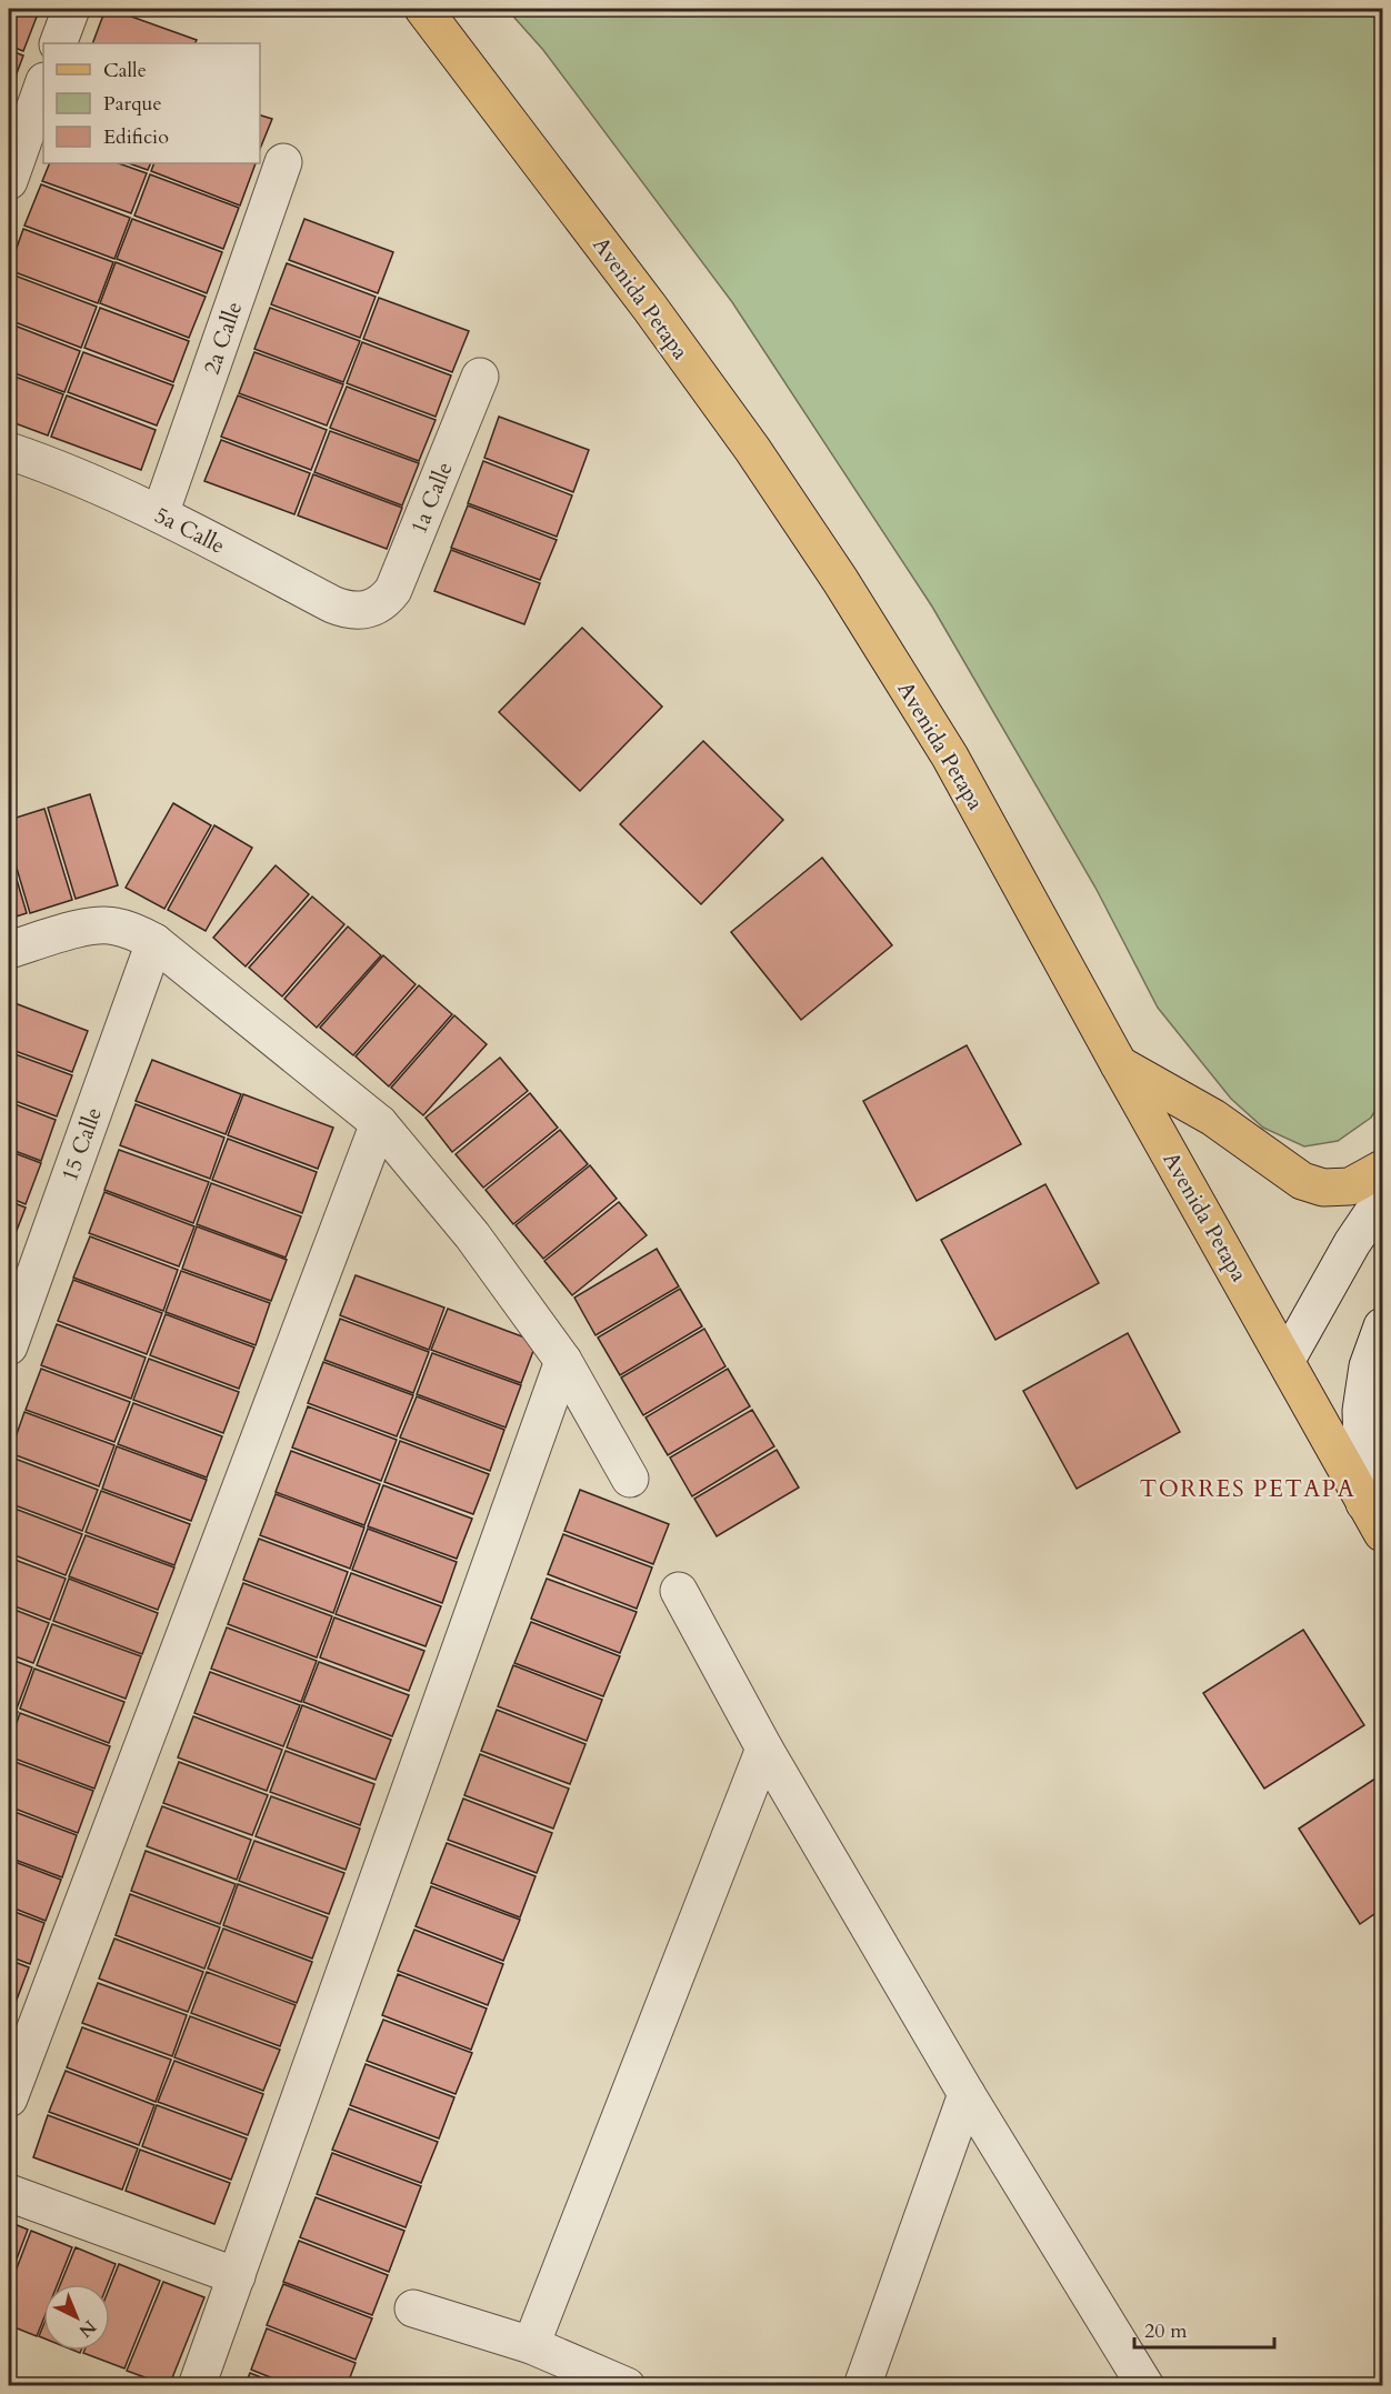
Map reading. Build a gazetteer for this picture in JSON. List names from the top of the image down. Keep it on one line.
{"streets":{"main road":["Avenida Petapa"],"street":["2a Calle","1a Calle","5a Calle","15 Calle"]},"crossings":[["2a Calle","5a Calle"],["1a Calle","5a Calle"]],"districts":["TORRES PETAPA"],"legend":["Calle","Parque","Edificio"],"scale_bar":"20 m","north":"bottom right"}
